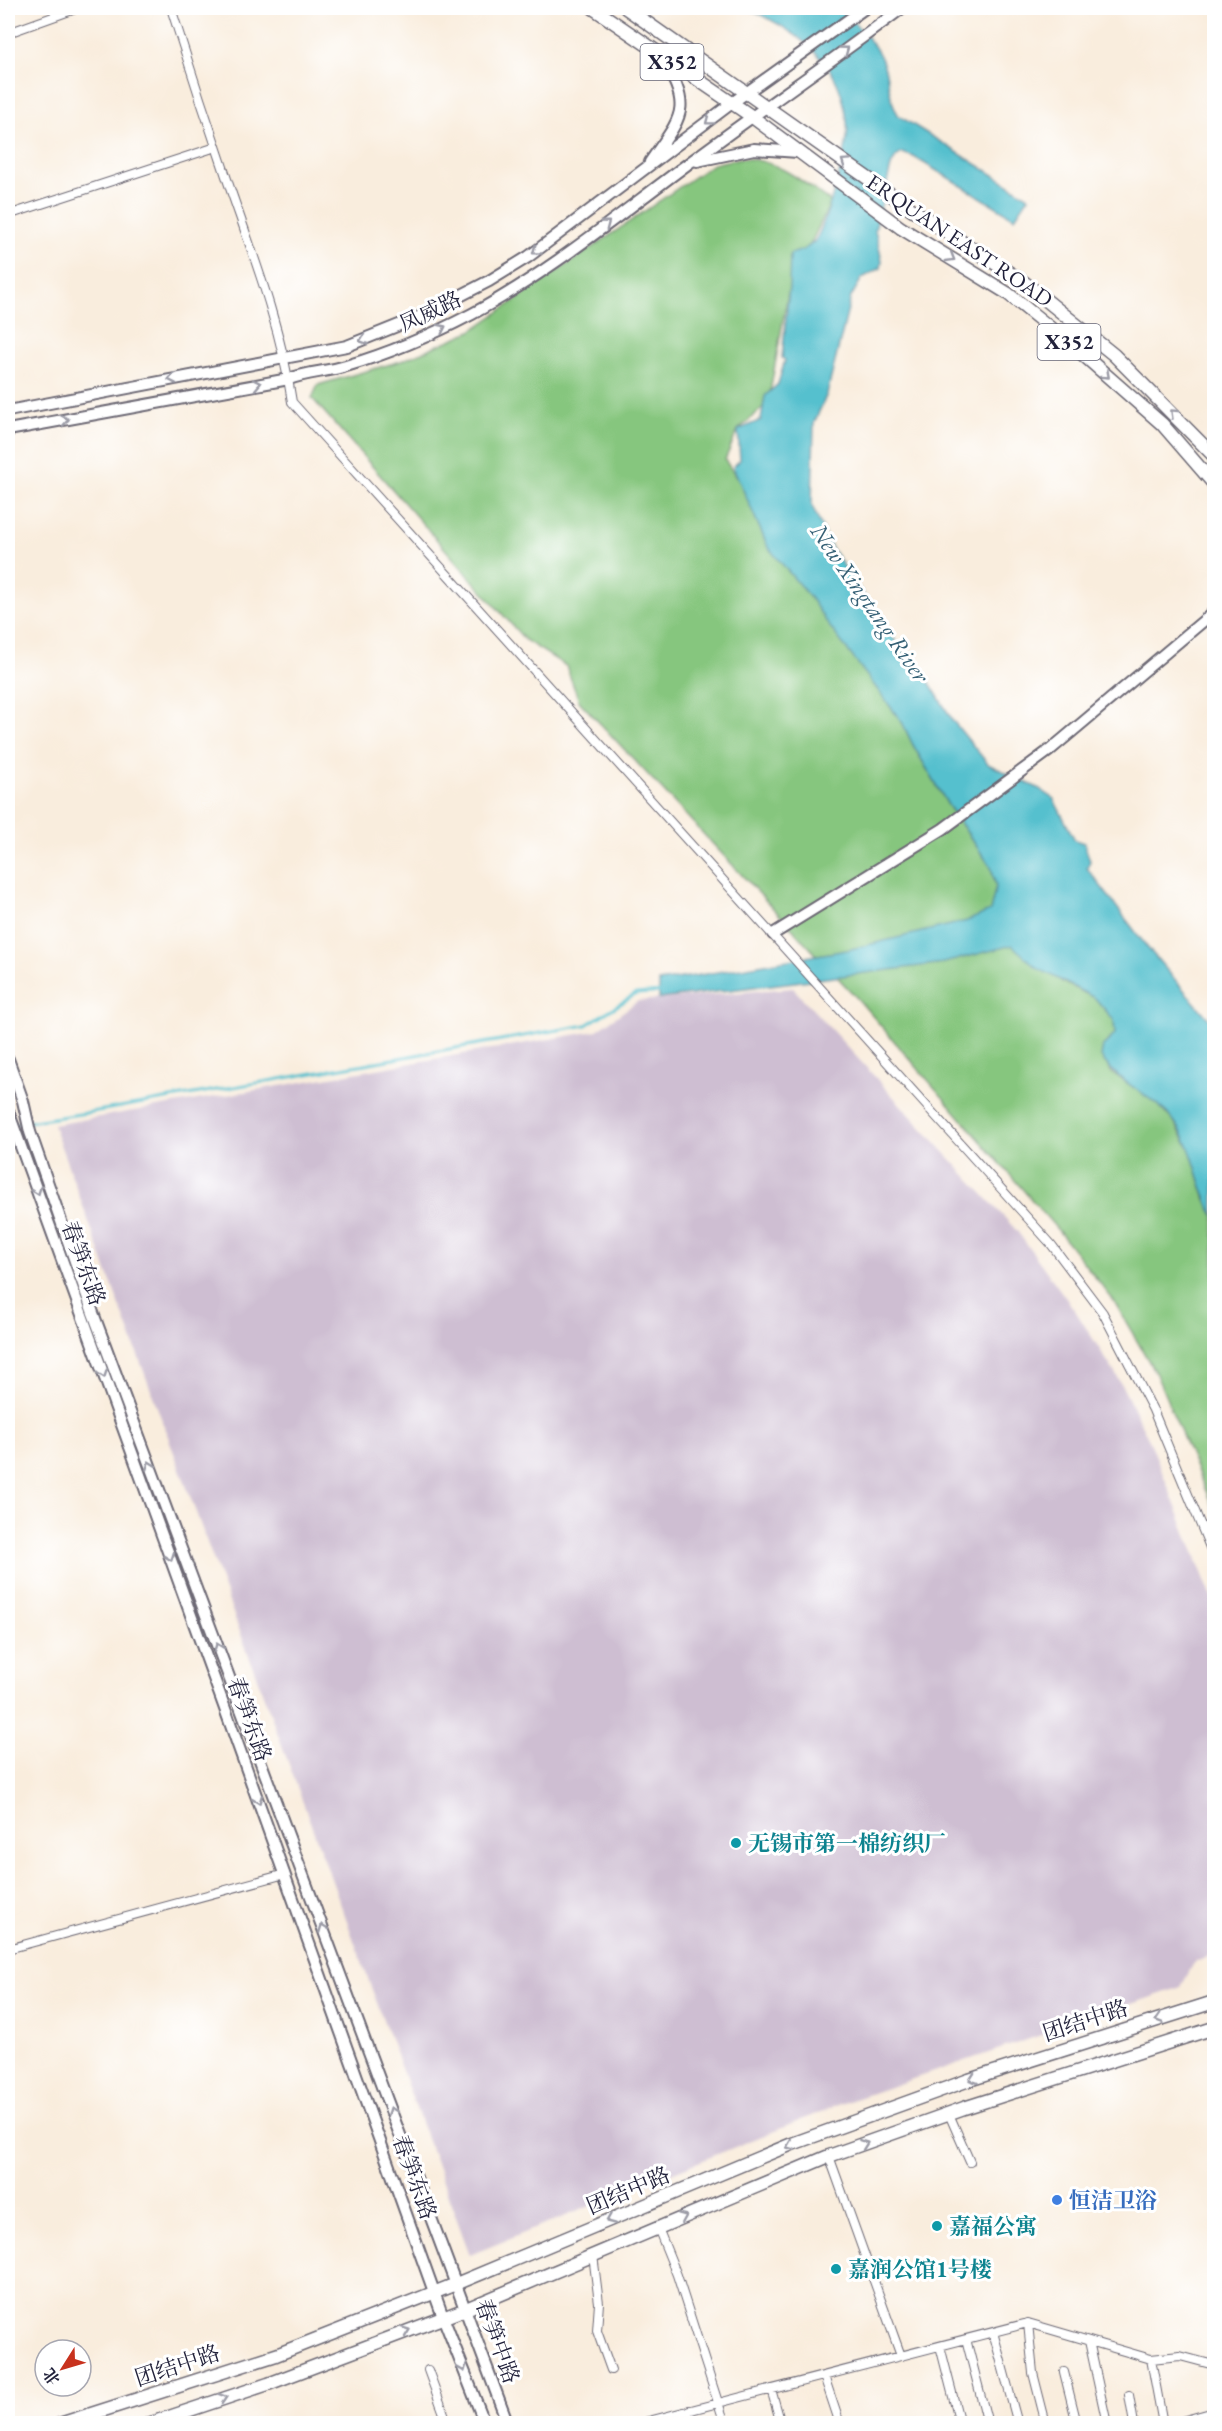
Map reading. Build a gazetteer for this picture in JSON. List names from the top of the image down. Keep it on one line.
{"streets":{"main road":["X352","ERQUAN EAST ROAD","凤威路","春笋东路","团结中路","春笋中路"]},"crossings":[["X352","ERQUAN EAST ROAD"],["X352","凤威路"],["ERQUAN EAST ROAD","凤威路"],["春笋东路","团结中路"],["春笋东路","春笋中路"],["团结中路","春笋中路"]],"water":["New Xingtang River"],"places":["无锡市第一棉纺织厂","恒洁卫浴","嘉福公寓","嘉润公馆1号楼"],"north":"bottom left"}
